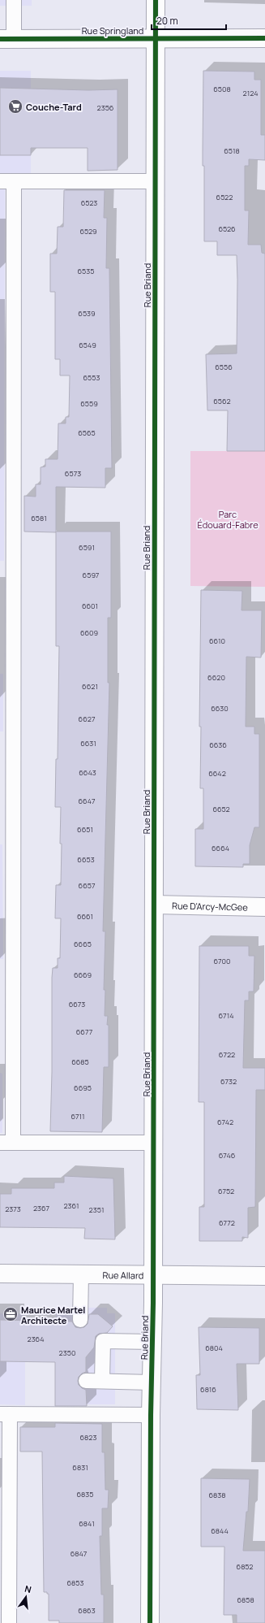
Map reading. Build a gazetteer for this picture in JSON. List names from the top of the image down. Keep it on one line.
{"streets":{"street":["Rue Springland","Rue Briand","Rue D'Arcy-McGee","Rue Allard"]},"crossings":[["Rue Springland","Rue Briand"],["Rue Briand","Rue D'Arcy-McGee"],["Rue Briand","Rue Allard"]],"parks":["Parc Édouard-Fabre"],"places":{"supermarket":["Couche-Tard"],"office":["Maurice Martel Architecte"]},"house_numbers":["6508","2124","2356","6518","6522","6523","6526","6529","6535","6539","6549","6556","6553","6562","6559","6565","6573","6581","6591","6597","6601","6609","6610","6620","6621","6630","6627","6631","6636","6643","6642","6647","6652","6651","6664","6653","6657","6661","6665","6700","6669","6673","6714","6677","6722","6685","6732","6695","6711","6742","6746","6752","2361","2367","2373","2351","6772","2364","6804","2350","6816","6823","6831","6835","6838","6841","6844","6847","6852","6853","6858","6863"],"scale_bar":"20 m","north":"top"}
